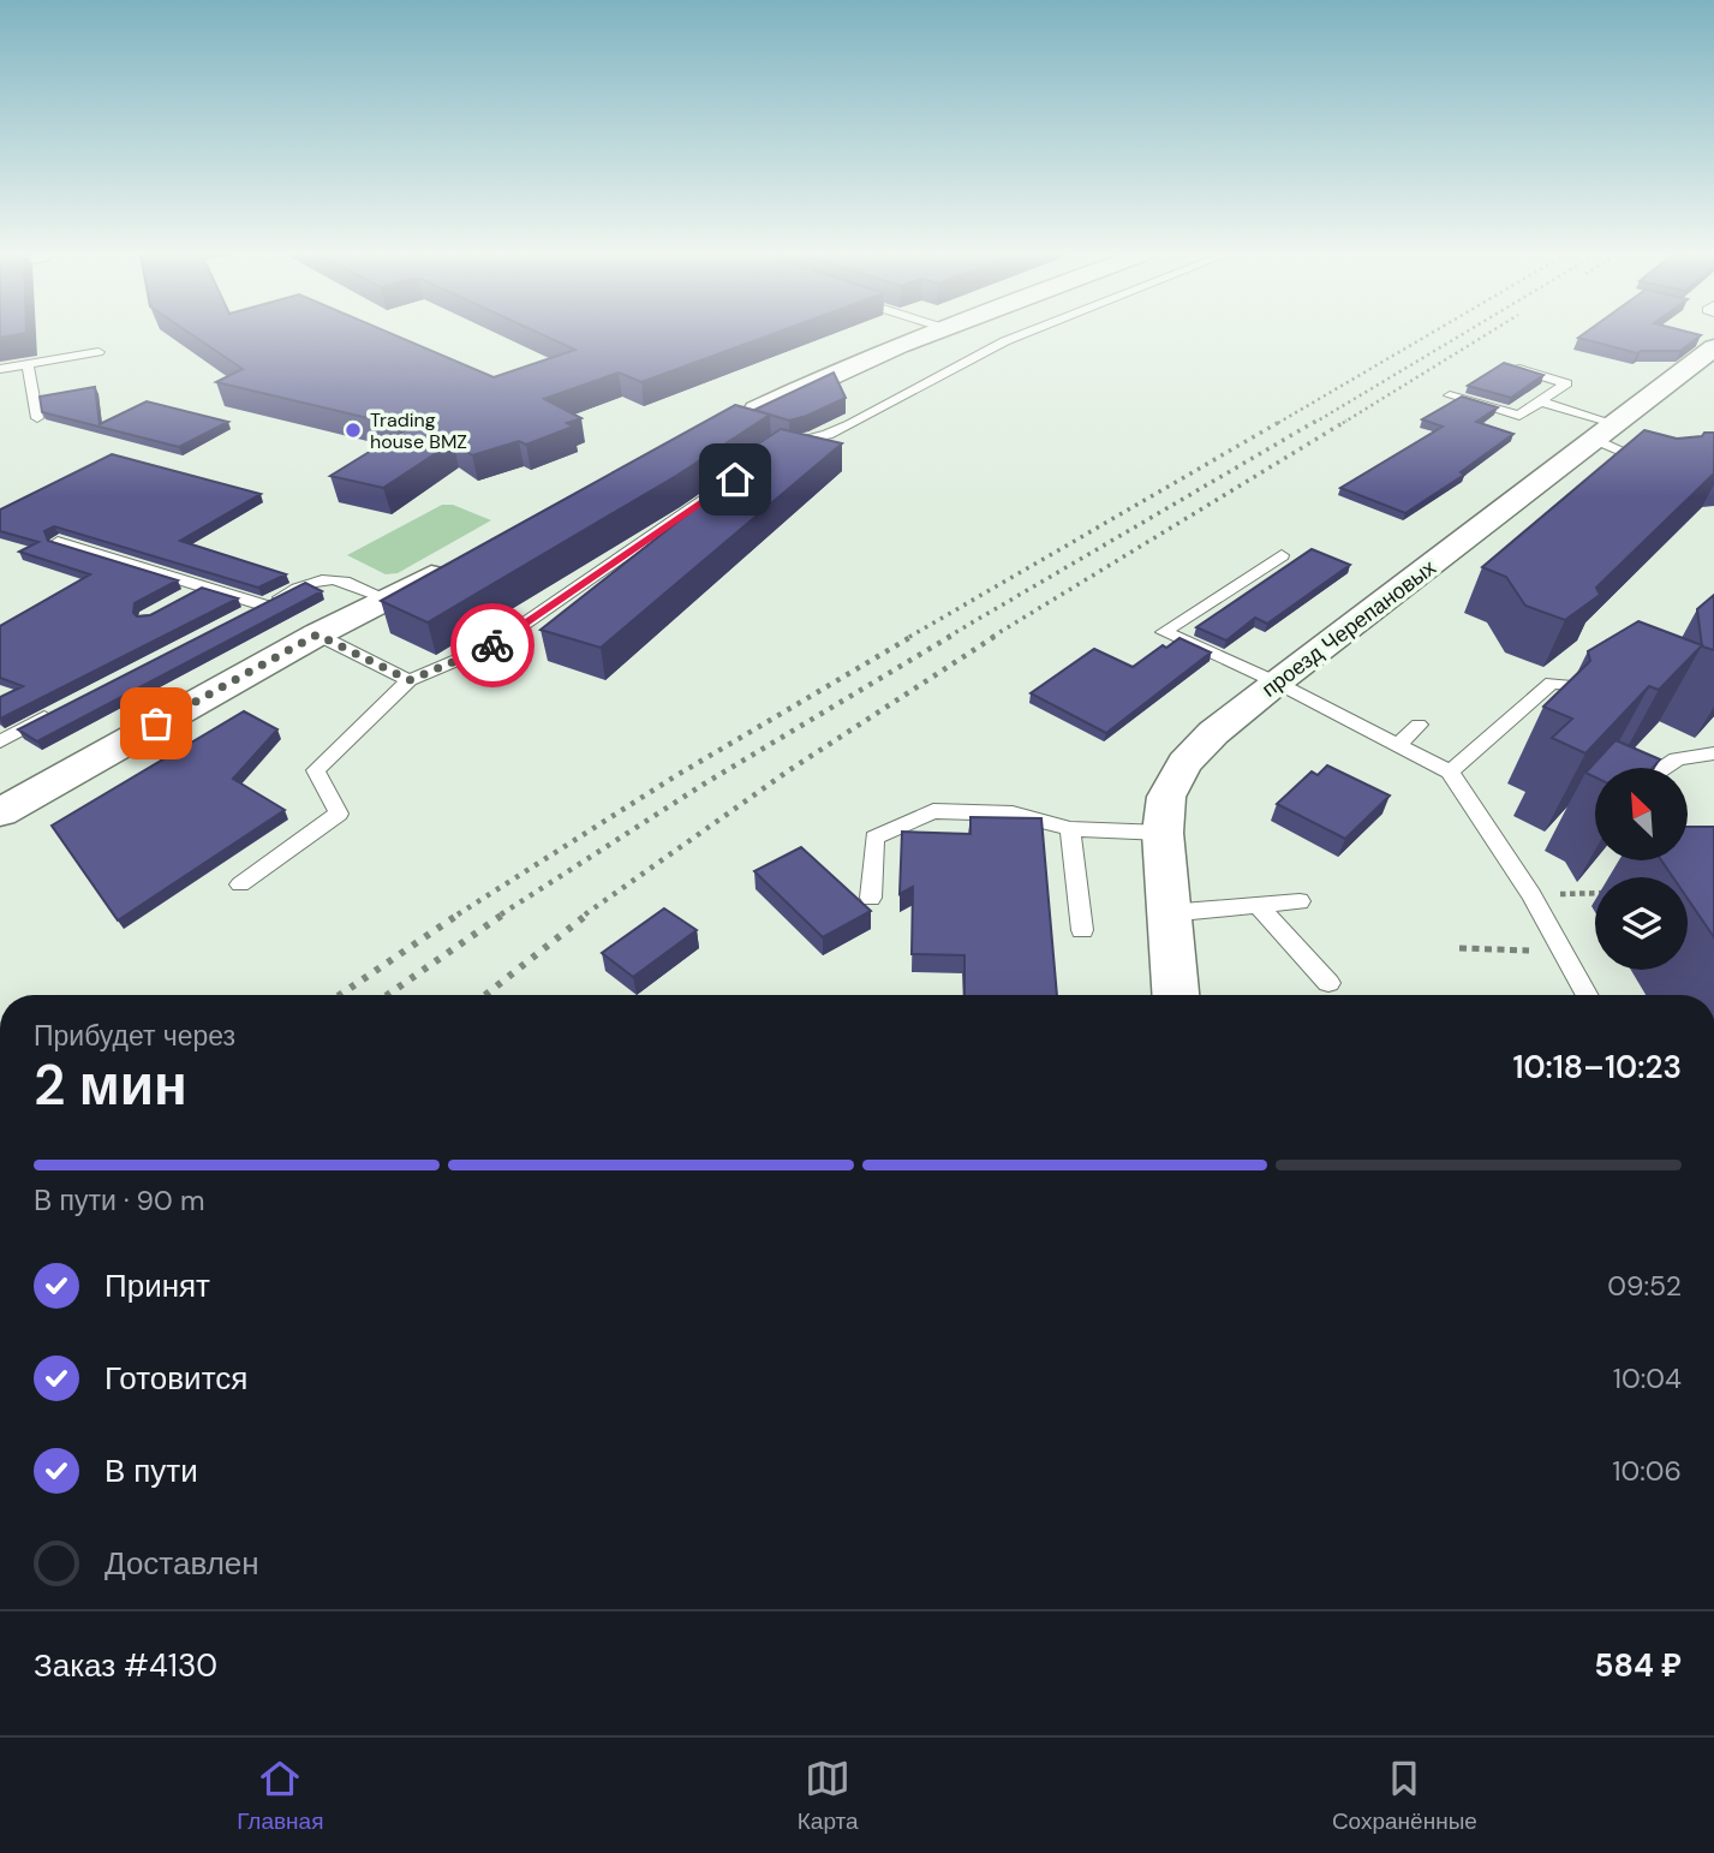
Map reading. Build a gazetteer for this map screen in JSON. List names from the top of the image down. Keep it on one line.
{"streets":{"street":["проезд Черепановых"]},"places":["Trading house BMZ"],"north":"top left","page":{"heading":["2 мин","Прибудет через","10:18–10:23"],"panel":["Заказ #4130","584 ₽"],"bar":"В пути · 90 m","list":[["Принят","09:52"],["Готовится","10:04"],["В пути","10:06"],"Доставлен"],"tabs":["Главная","Карта","Сохранённые"]}}
